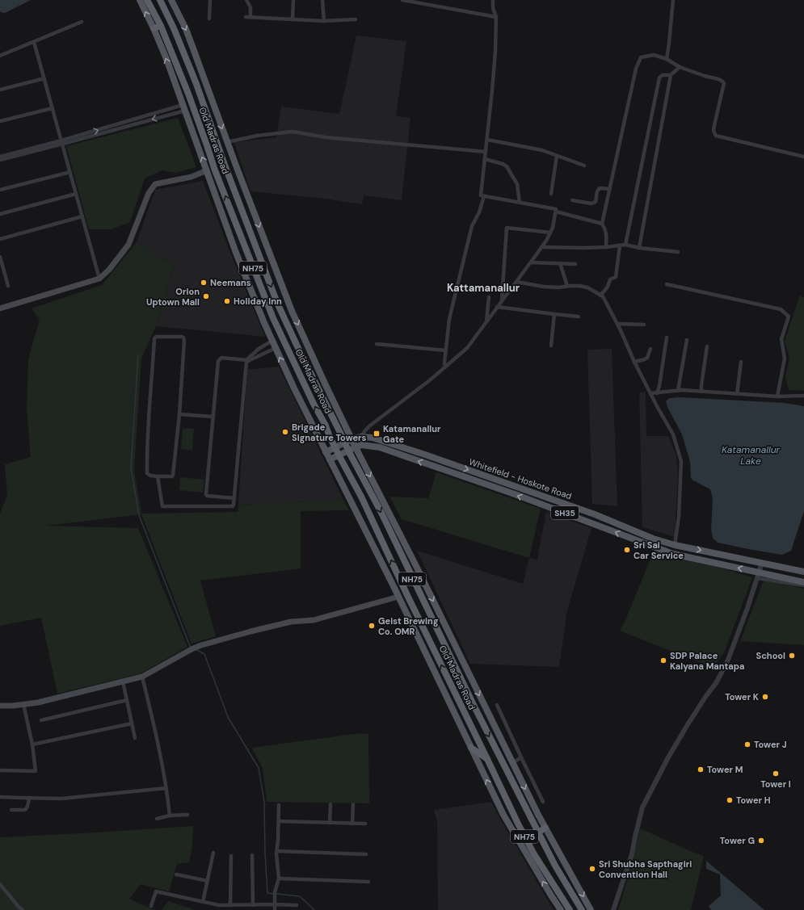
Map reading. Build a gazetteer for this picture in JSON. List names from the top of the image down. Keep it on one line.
{"streets":{"highway":["Old Madras Road","NH75"],"main road":["Whitefield - Hoskote Road","SH35"]},"crossings":[["Old Madras Road","NH75"],["Old Madras Road","Whitefield - Hoskote Road"]],"districts":["Kattamanallur"],"water":["Katamanallur Lake"],"places":{"other":["Neemans","Orion Uptown Mall","Holiday Inn","Brigade Signature Towers","Sri Sai Car Service","Geist Brewing Co. OMR","School","SDP Palace Kalyana Mantapa","Tower K","Tower J","Tower M","Tower I","Tower H","Tower G","Sri Shubha Sapthagiri Convention Hall"],"transit":["Katamanallur Gate"]}}
